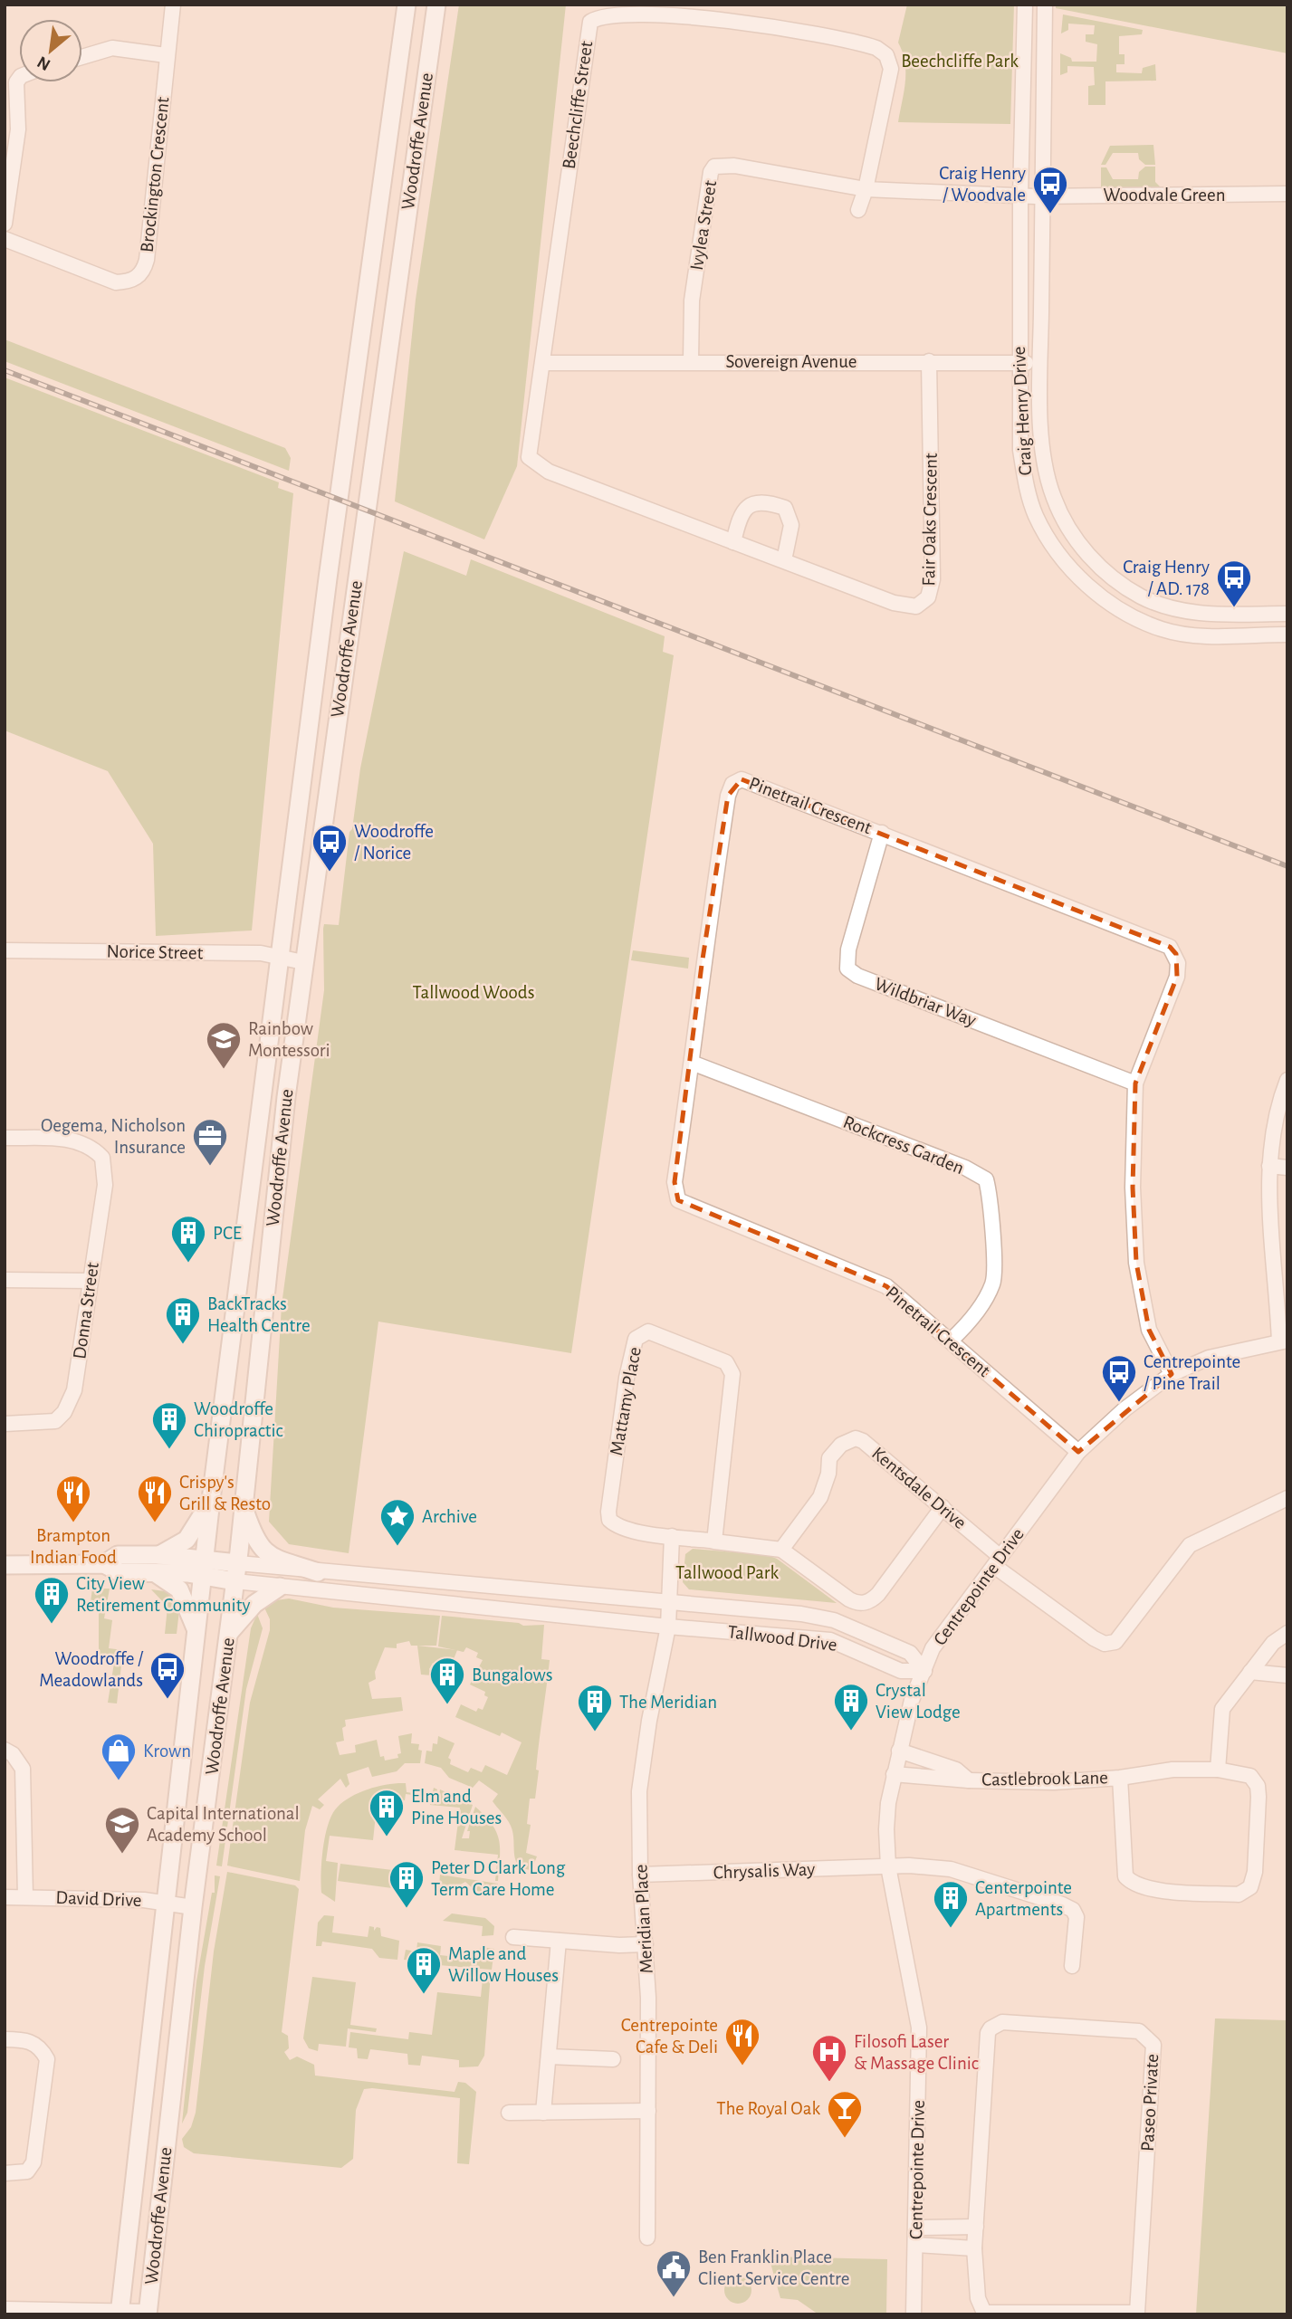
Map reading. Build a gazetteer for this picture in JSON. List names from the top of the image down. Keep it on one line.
{"streets":{"main road":["Woodroffe Avenue","Tallwood Drive"],"street":["Beechcliffe Street","Brockington Crescent","Woodvale Green","Ivylea Street","Sovereign Avenue","Craig Henry Drive","Fair Oaks Crescent","Pinetrail Crescent","Norice Street","Wildbriar Way","Rockcress Garden","Donna Street","Mattamy Place","Kentsdale Drive","Centrepointe Drive","Castlebrook Lane","Chrysalis Way","David Drive","Meridian Place","Paseo Private"]},"crossings":[["Beechcliffe Street","Ivylea Street"],["Beechcliffe Street","Sovereign Avenue"],["Beechcliffe Street","Fair Oaks Crescent"],["Woodroffe Avenue","Norice Street"],["Woodroffe Avenue","Tallwood Drive"],["Woodroffe Avenue","David Drive"],["Woodvale Green","Ivylea Street"],["Woodvale Green","Craig Henry Drive"],["Ivylea Street","Sovereign Avenue"],["Ivylea Street","Craig Henry Drive"],["Sovereign Avenue","Craig Henry Drive"],["Sovereign Avenue","Fair Oaks Crescent"],["Pinetrail Crescent","Wildbriar Way"],["Pinetrail Crescent","Rockcress Garden"],["Pinetrail Crescent","Centrepointe Drive"],["Mattamy Place","Kentsdale Drive"],["Mattamy Place","Meridian Place"],["Kentsdale Drive","Centrepointe Drive"],["Centrepointe Drive","Tallwood Drive"],["Centrepointe Drive","Castlebrook Lane"],["Centrepointe Drive","Chrysalis Way"],["Tallwood Drive","Meridian Place"],["Chrysalis Way","Meridian Place"]],"parks":["Beechcliffe Park","Tallwood Woods","Tallwood Park"],"places":{"bus stop":["Craig Henry / Woodvale","Craig Henry / AD. 178","Woodroffe / Norice","Centrepointe / Pine Trail","Woodroffe / Meadowlands"],"school or university":["Rainbow Montessori","Capital International Academy School"],"office":["Oegema, Nicholson Insurance"],"building":["PCE","BackTracks Health Centre","Woodroffe Chiropractic","City View Retirement Community","Bungalows","Crystal View Lodge","The Meridian","Elm and Pine Houses","Peter D Clark Long Term Care Home","Centerpointe Apartments","Maple and Willow Houses"],"restaurant":["Brampton Indian Food","Crispy's Grill & Resto","Centrepointe Cafe & Deli"],"place":["Archive"],"shop":["Krown"],"hospital":["Filosofi Laser & Massage Clinic"],"bar":["The Royal Oak"],"public building":["Ben Franklin Place Client Service Centre"]},"north":"bottom left"}
